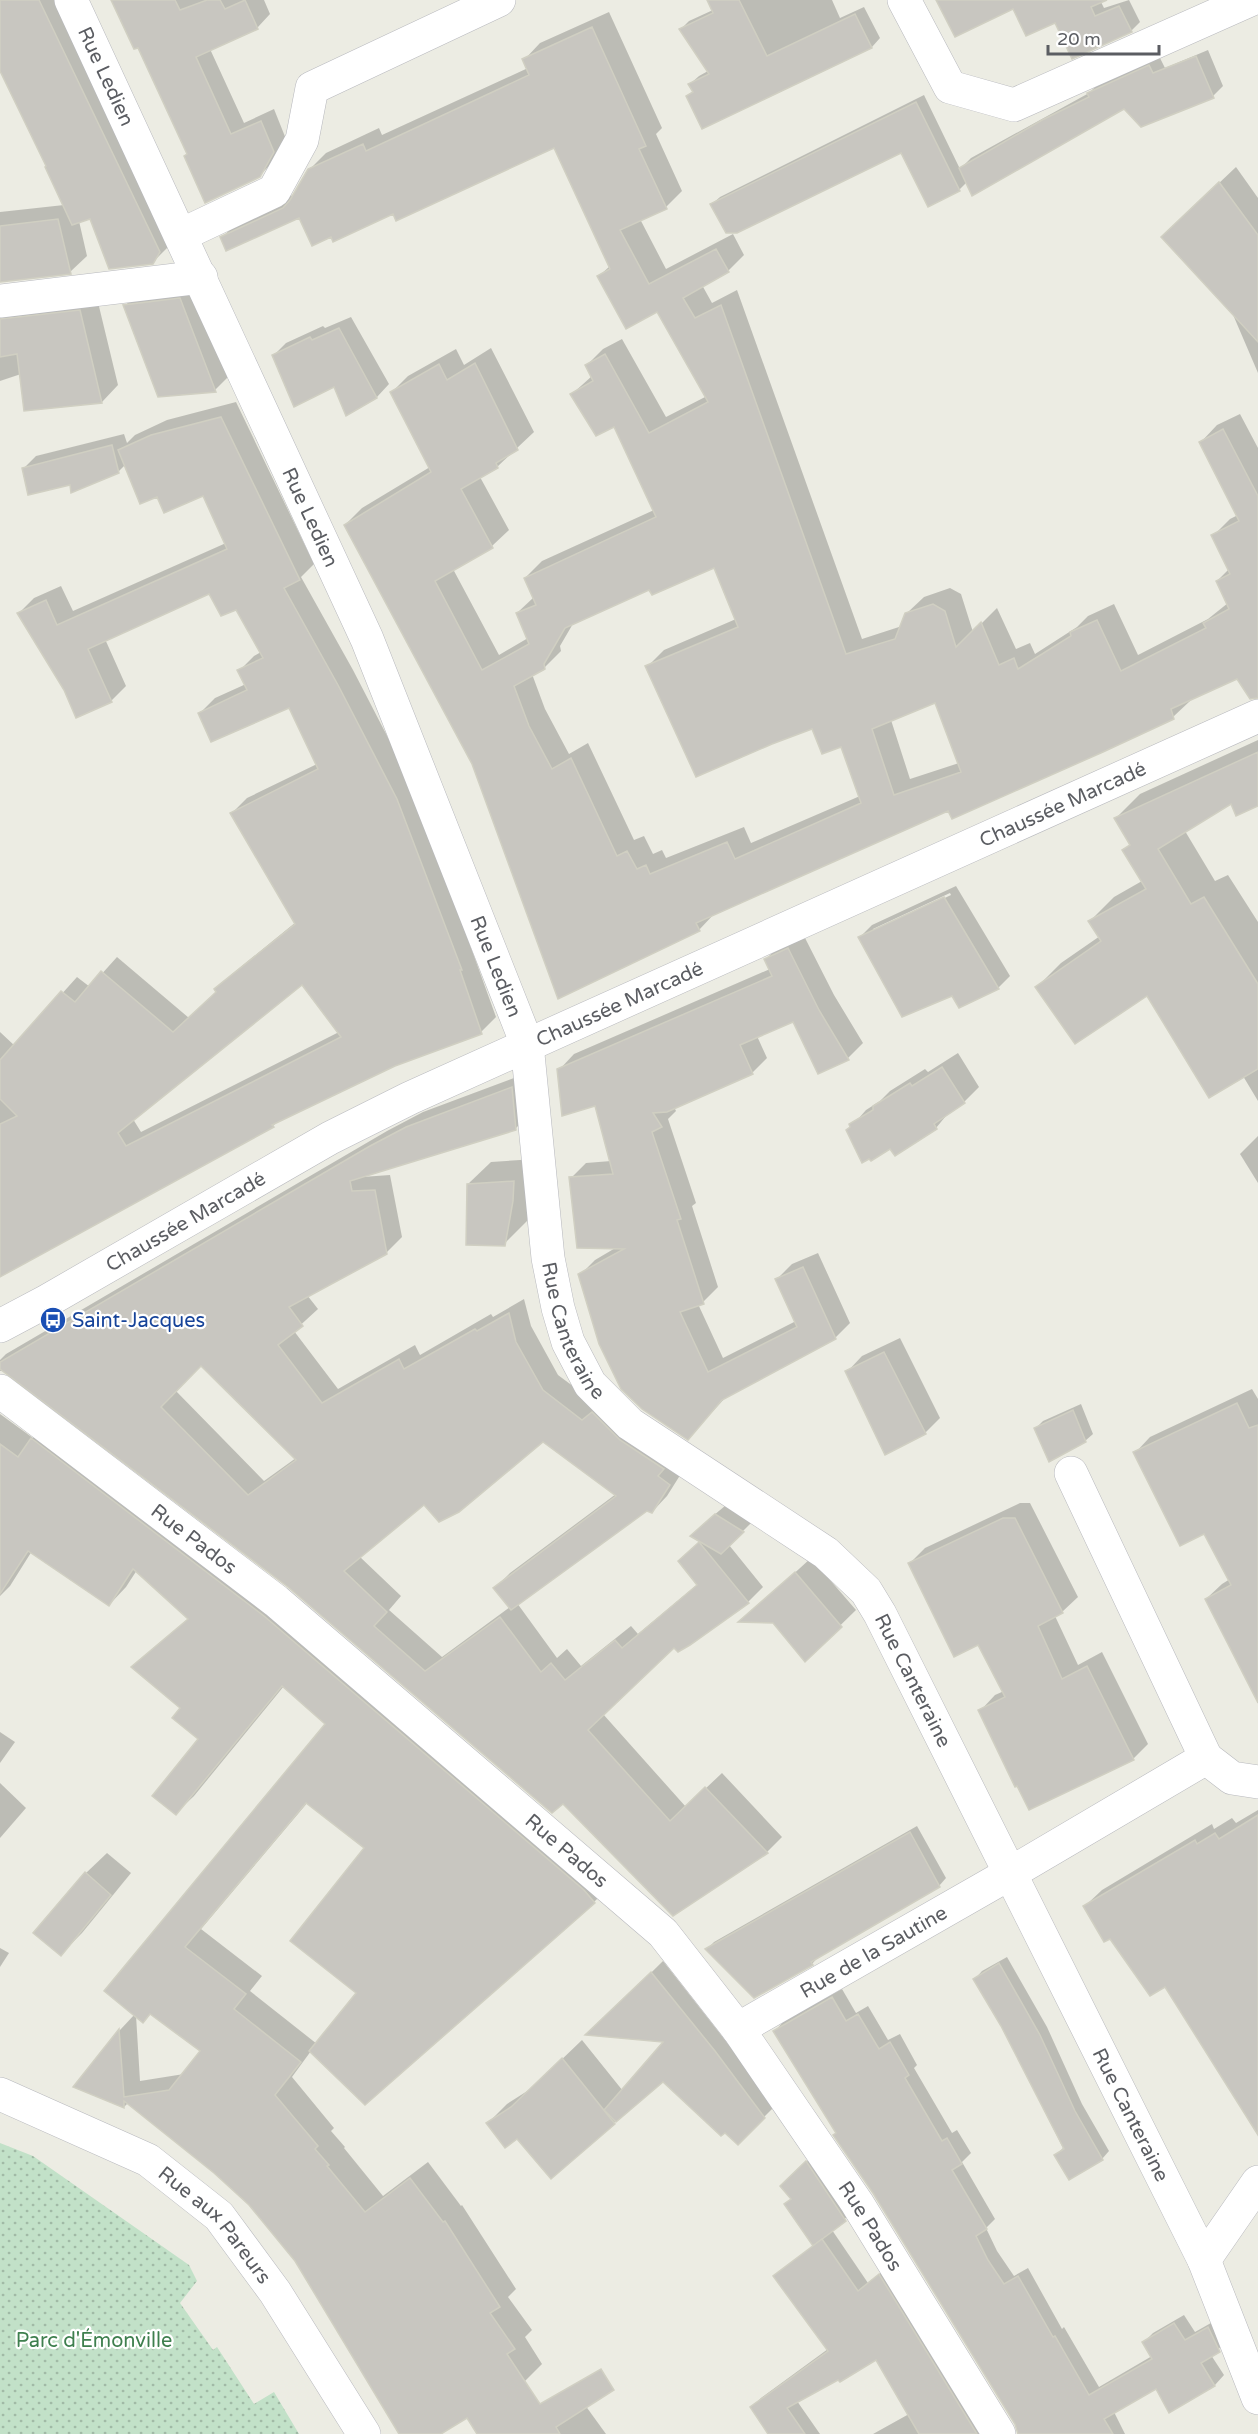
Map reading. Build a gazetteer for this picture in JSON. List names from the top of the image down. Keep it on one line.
{"streets":{"street":["Rue Ledien","Chaussée Marcadé","Rue Canteraine","Rue Pados","Rue de la Sautine","Rue aux Pareurs"]},"crossings":[["Rue Ledien","Chaussée Marcadé"],["Rue Ledien","Rue Canteraine"],["Chaussée Marcadé","Rue Canteraine"],["Rue Canteraine","Rue de la Sautine"],["Rue Pados","Rue de la Sautine"]],"parks":["Parc d'Émonville"],"places":{"bus stop":["Saint-Jacques"]},"scale_bar":"20 m"}
